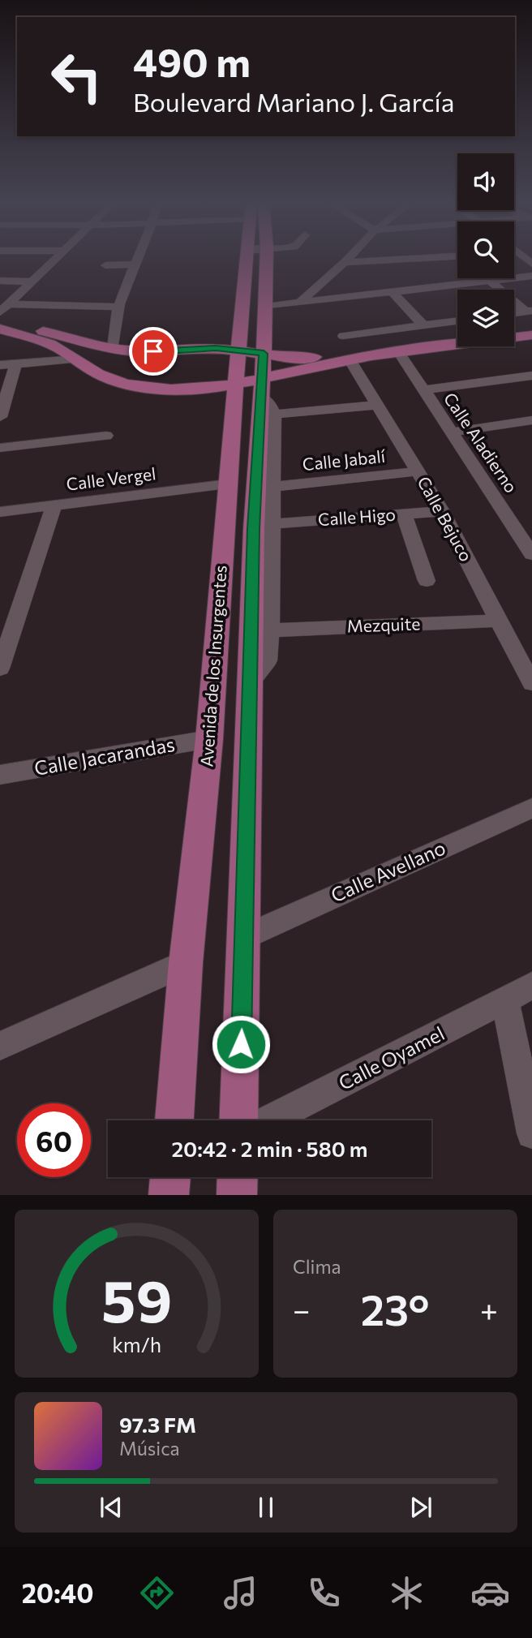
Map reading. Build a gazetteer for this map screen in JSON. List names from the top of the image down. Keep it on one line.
{"streets":{"main road":["Avenida de los Insurgentes"],"street":["Calle Aladierno","Calle Jabalí","Calle Vergel","Calle Higo","Calle Bejuco","Mezquite","Calle Jacarandas","Calle Avellano","Calle Oyamel"]},"crossings":[["Calle Jabalí","Calle Bejuco"],["Calle Vergel","Avenida de los Insurgentes"],["Calle Higo","Calle Bejuco"],["Calle Bejuco","Mezquite"],["Avenida de los Insurgentes","Calle Jacarandas"],["Avenida de los Insurgentes","Calle Avellano"]],"page":{"turn":["490 m","Boulevard Mariano J. García"],"limit":"60","trip":"20:42 · 2 min · 580 m","tile":"Clima","heat":["−","23°","+"],"song":["97.3 FM","Música"],"tabs":"20:40","gauge":["59","km/h"]}}
